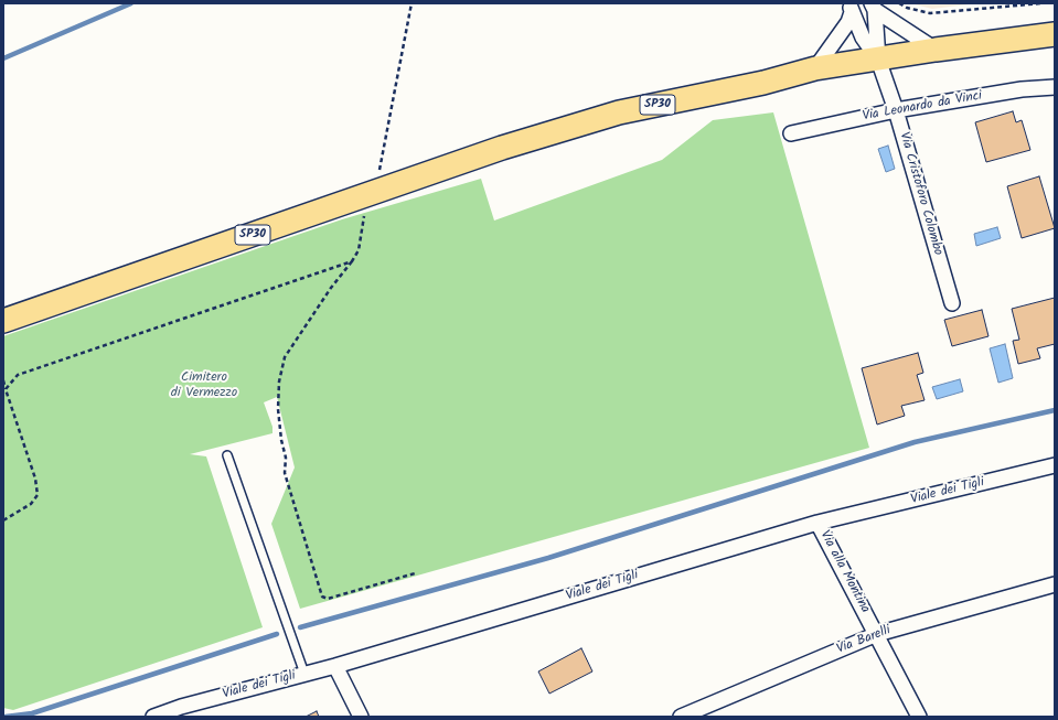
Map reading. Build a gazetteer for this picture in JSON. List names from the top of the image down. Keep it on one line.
{"streets":{"main road":["SP30"],"street":["Via Leonardo da Vinci","Via Cristoforo Colombo","Viale dei Tigli","Via alla Montina","Via Barelli"]},"crossings":[["SP30","Via Cristoforo Colombo"],["Via Leonardo da Vinci","Via Cristoforo Colombo"],["Viale dei Tigli","Via alla Montina"],["Via alla Montina","Via Barelli"]],"parks":["Cimitero di Vermezzo"]}
